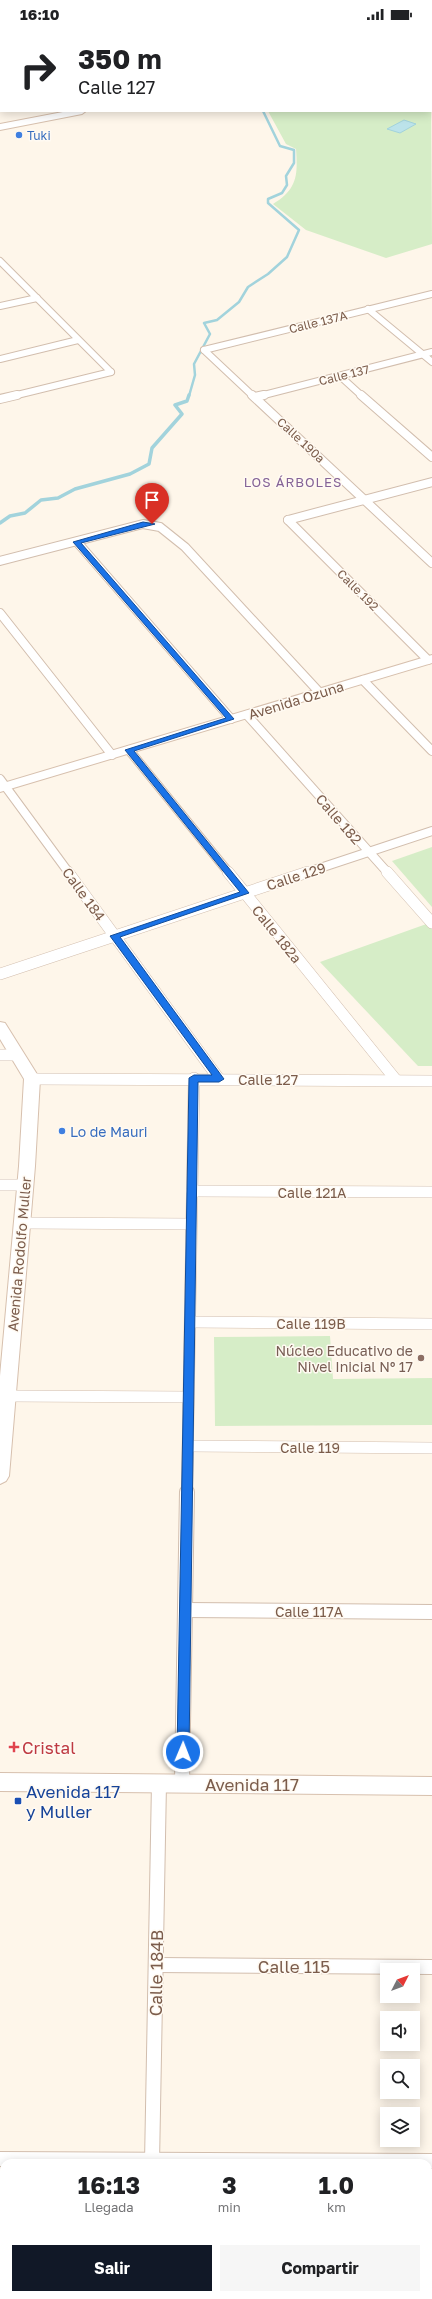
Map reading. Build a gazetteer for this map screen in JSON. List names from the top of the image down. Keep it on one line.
{"streets":{"main road":["Avenida Ozuna","Avenida Rodolfo Muller","Avenida 117"],"street":["Calle 137A","Calle 137","Calle 190a","Calle 192","Calle 182","Calle 129","Calle 184","Calle 182a","Calle 127","Calle 121A","Calle 119B","Calle 119","Calle 117A","Calle 115","Calle 184B"]},"crossings":[["Calle 137A","Calle 190a"],["Calle 137","Calle 190a"],["Calle 190a","Calle 192"],["Calle 192","Avenida Ozuna"],["Avenida Ozuna","Calle 182"],["Avenida Ozuna","Calle 184"],["Avenida Ozuna","Calle 182a"],["Calle 182","Calle 129"],["Calle 129","Calle 184"],["Calle 129","Calle 182a"],["Calle 184","Calle 127"],["Calle 182a","Calle 127"],["Calle 127","Avenida Rodolfo Muller"],["Avenida 117","Calle 184B"],["Calle 115","Calle 184B"]],"districts":["LOS ÁRBOLES"],"places":{"other":["Tuki","Lo de Mauri","Núcleo Educativo de Nivel Inicial Nº 17"],"health":["Cristal"],"transit":["Avenida 117 y Muller"]},"north":"top right","page":{"status":"16:10","turn":["350 m","Calle 127"],"eta":["16:13","Llegada","3","min","1.0","km"],"buttons":["Salir","Compartir"]}}
